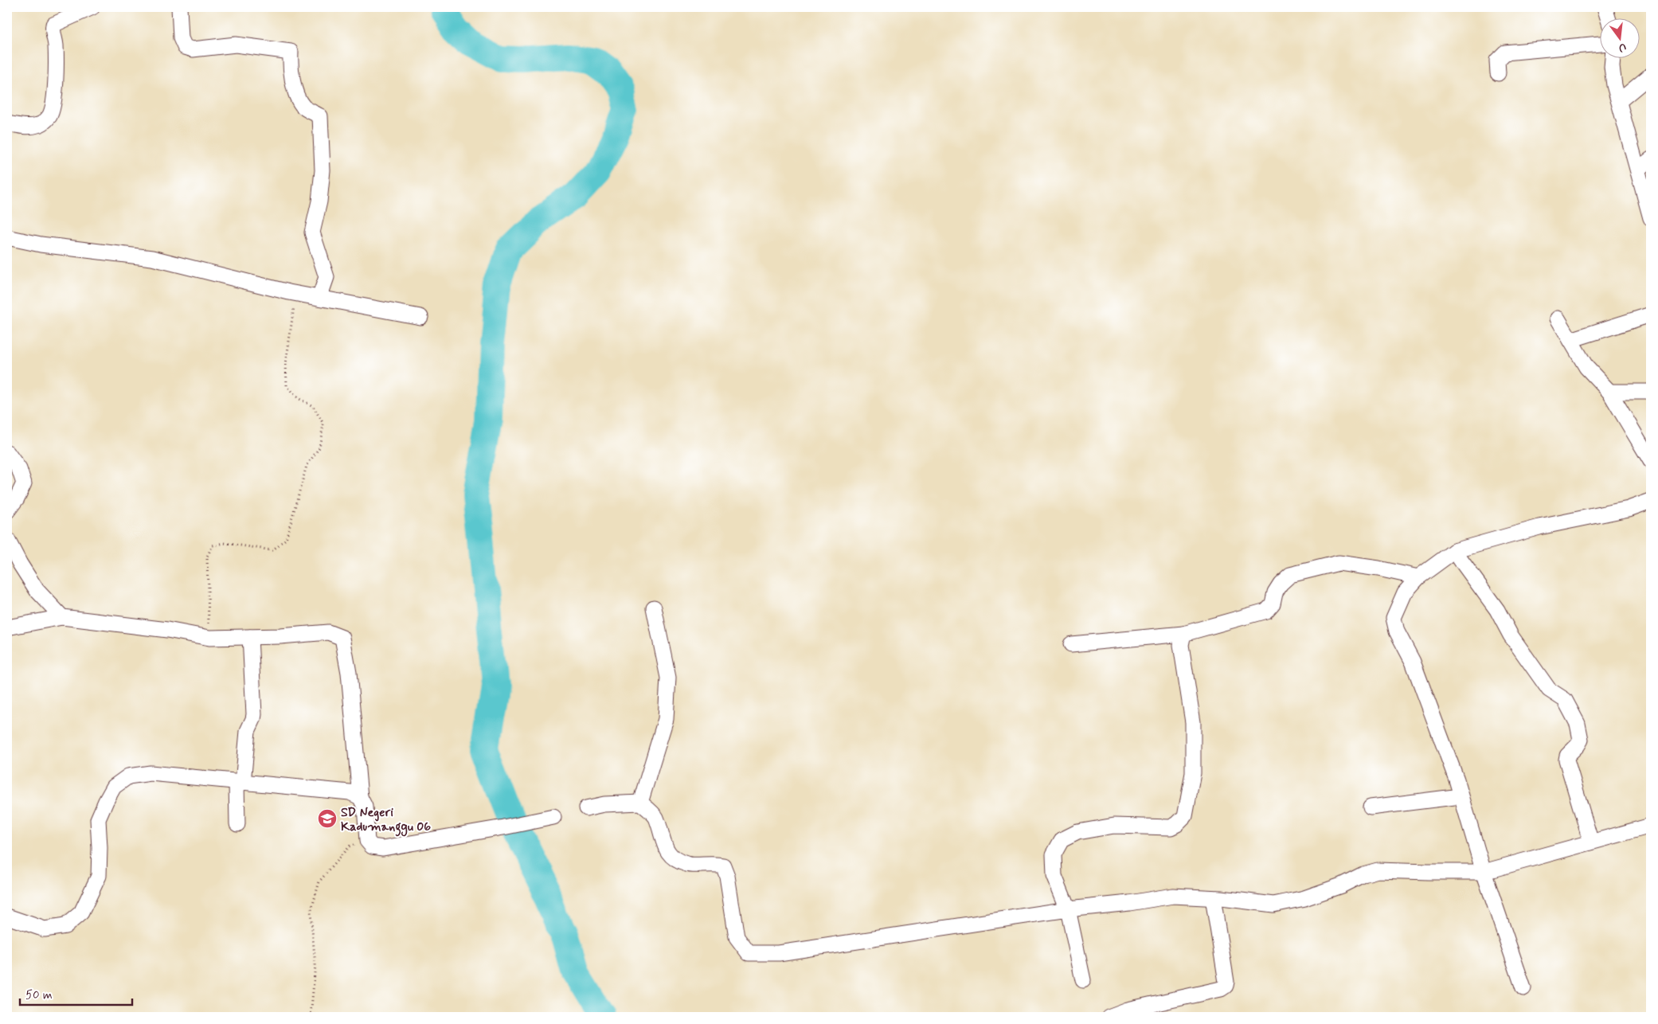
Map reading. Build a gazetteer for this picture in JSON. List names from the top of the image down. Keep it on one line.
{"places":{"school or university":["SD Negeri Kadumanggu 06"]},"scale_bar":"50 m","north":"bottom"}
